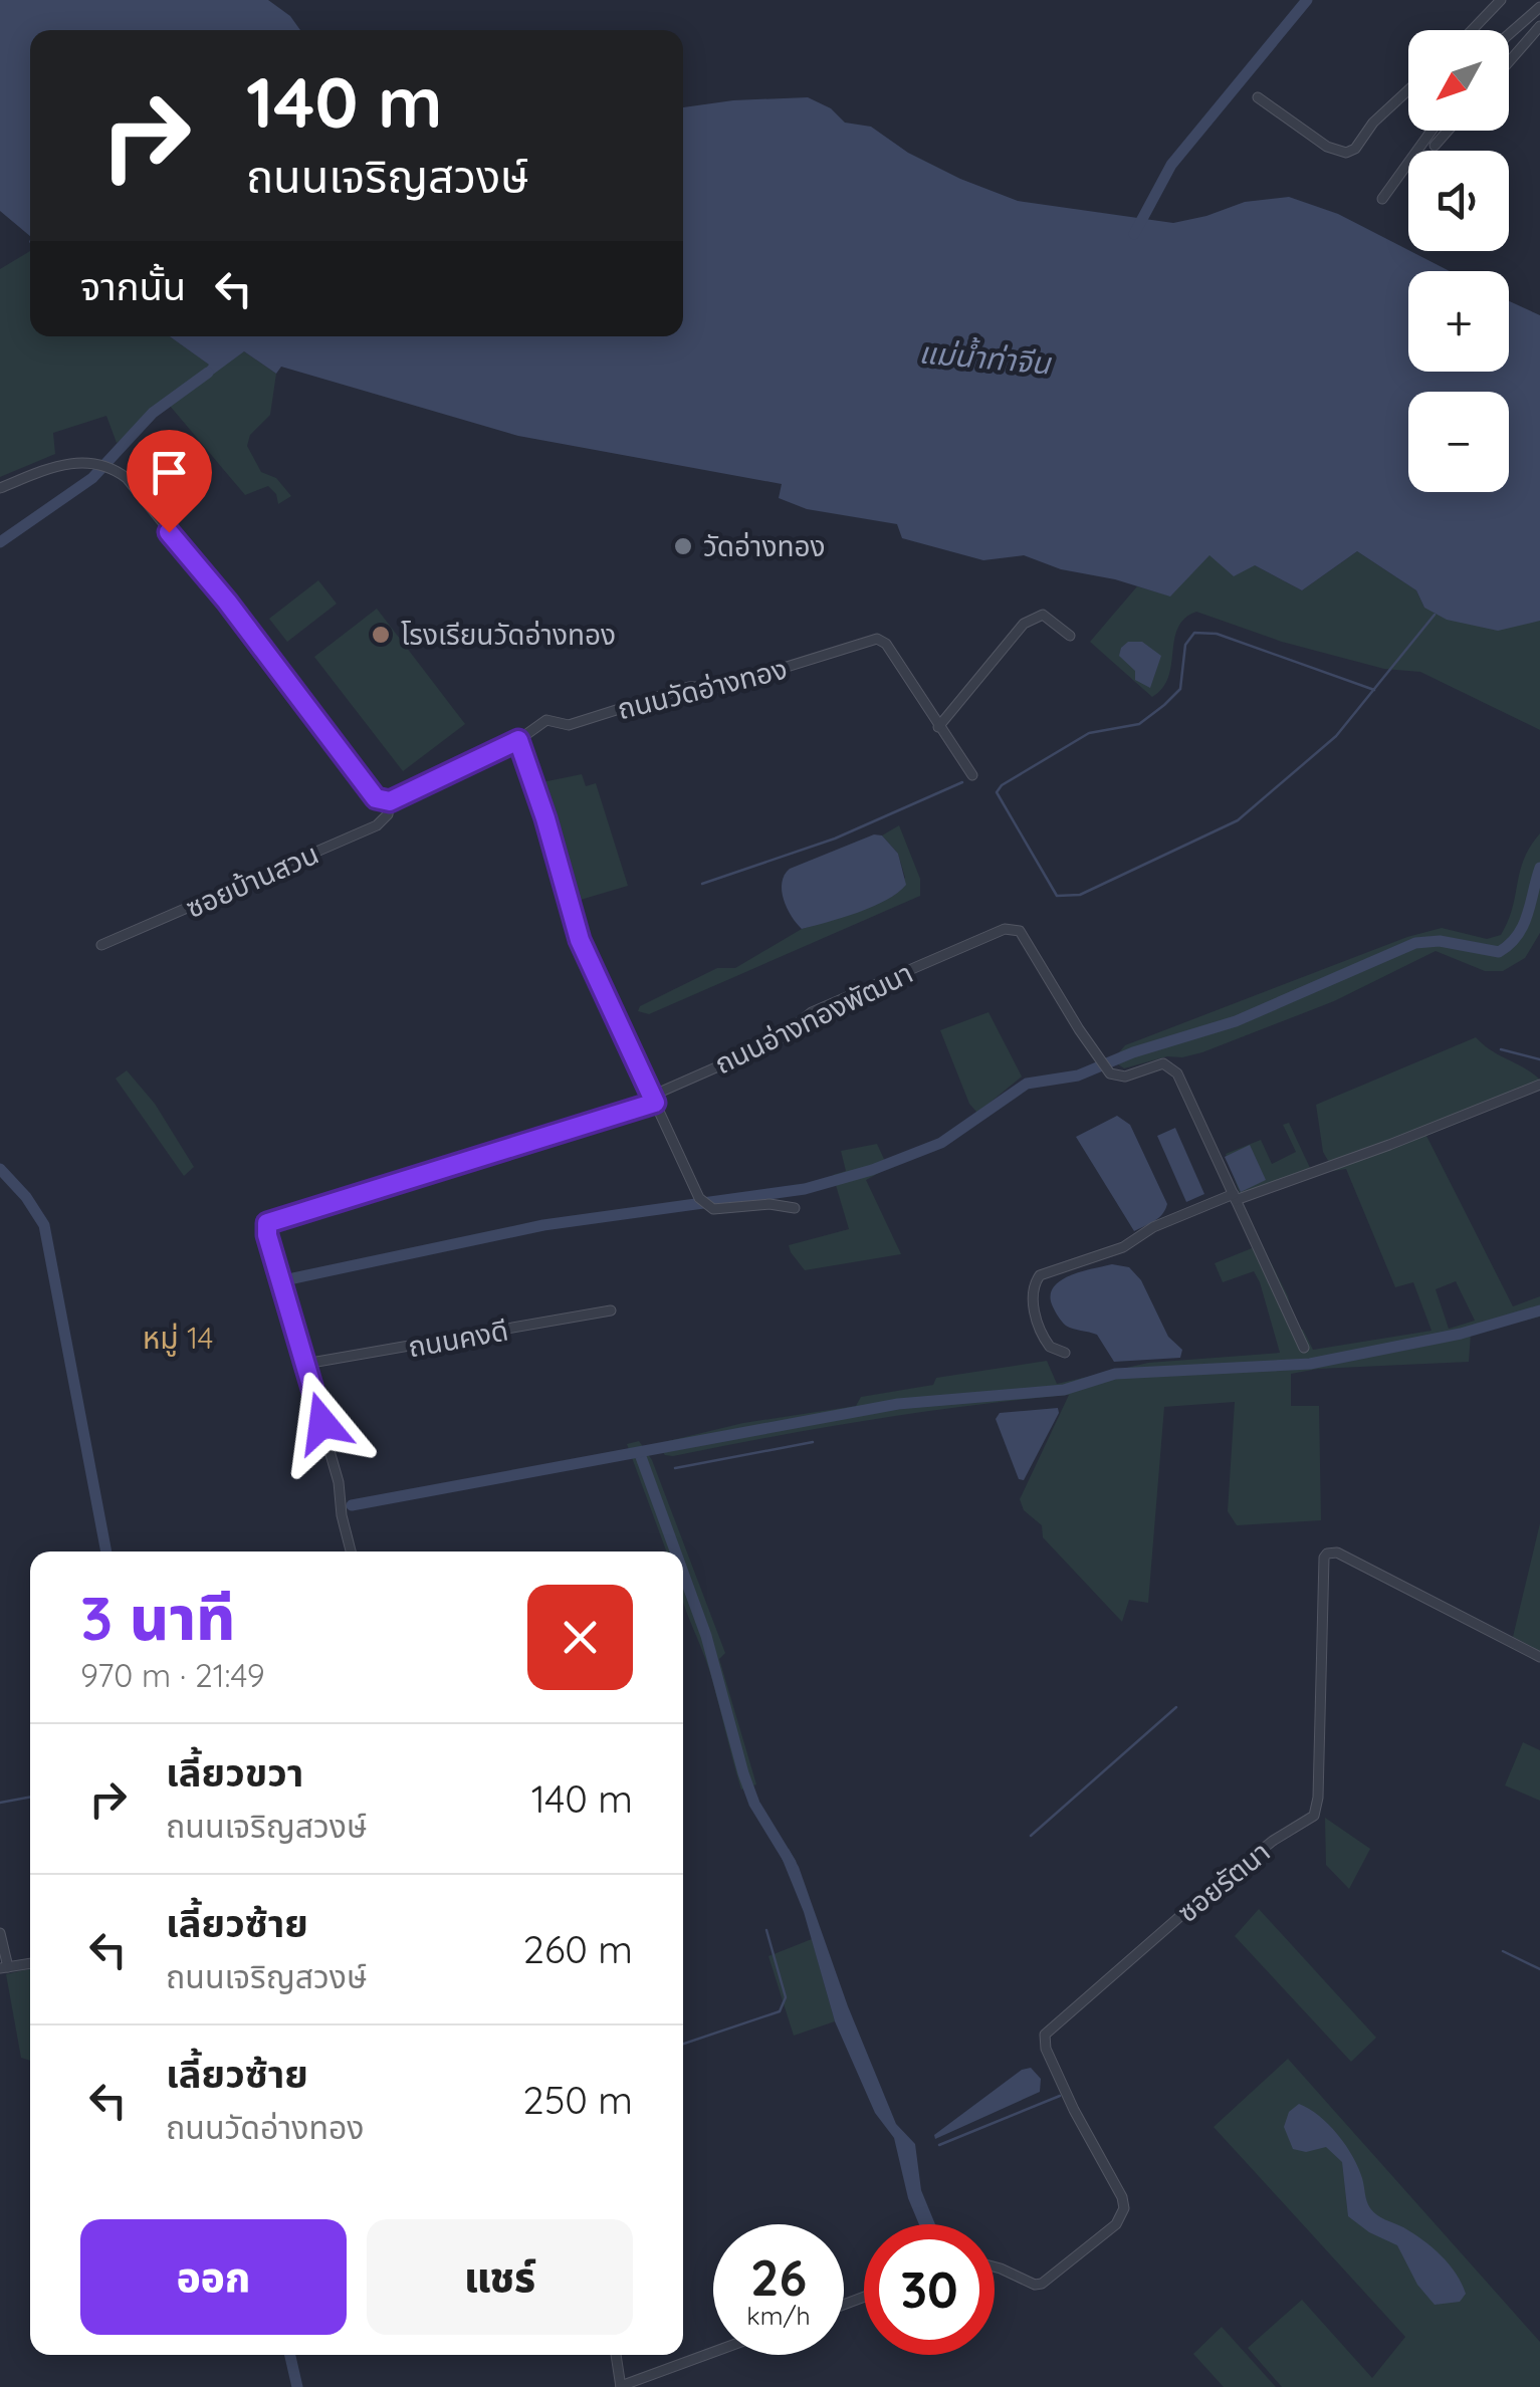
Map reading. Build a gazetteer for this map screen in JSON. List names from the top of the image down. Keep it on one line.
{"streets":{"street":["ถนนวัดอ่างทอง","ซอยบ้านสวน","ถนนอ่างทองพัฒนา","ถนนคงดี","ซอยรัตนา"]},"crossings":[["ถนนวัดอ่างทอง","ซอยบ้านสวน"]],"districts":["หมู่ 14"],"water":["แม่น้ำท่าจีน"],"places":["วัดอ่างทอง","โรงเรียนวัดอ่างทอง"],"north":"bottom left","page":{"map_buttons":["+","−"],"turn":["140 m","ถนนเจริญสวงษ์"],"then":"จากนั้น","heading":["3 นาที","970 m · 21:49"],"list":[{"name":"เลี้ยวขวา","note":"ถนนเจริญสวงษ์","value":"140 m"},{"name":"เลี้ยวซ้าย","note":"ถนนเจริญสวงษ์","value":"260 m"},{"name":"เลี้ยวซ้าย","note":"ถนนวัดอ่างทอง","value":"250 m"}],"buttons":["ออก","แชร์"],"speed":"26 km/h","limit":"30"}}
